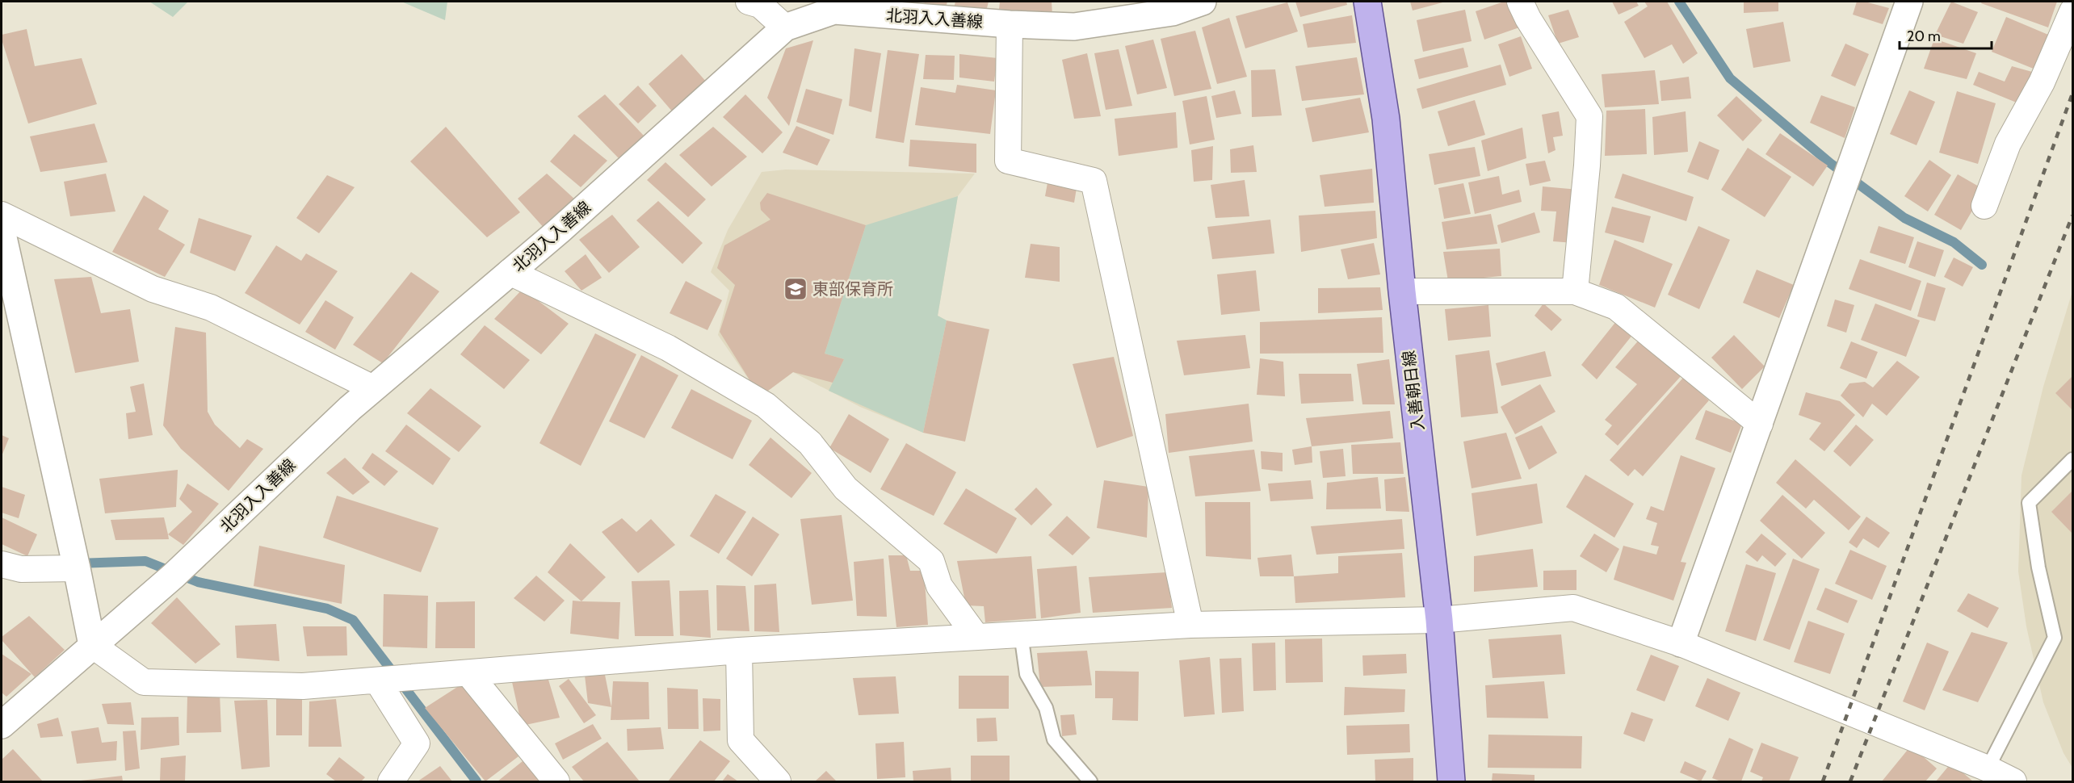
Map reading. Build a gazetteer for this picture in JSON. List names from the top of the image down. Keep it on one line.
{"streets":{"main road":["北羽入入善線","入善朝日線"]},"places":{"school or university":["東部保育所"]},"scale_bar":"20 m"}
